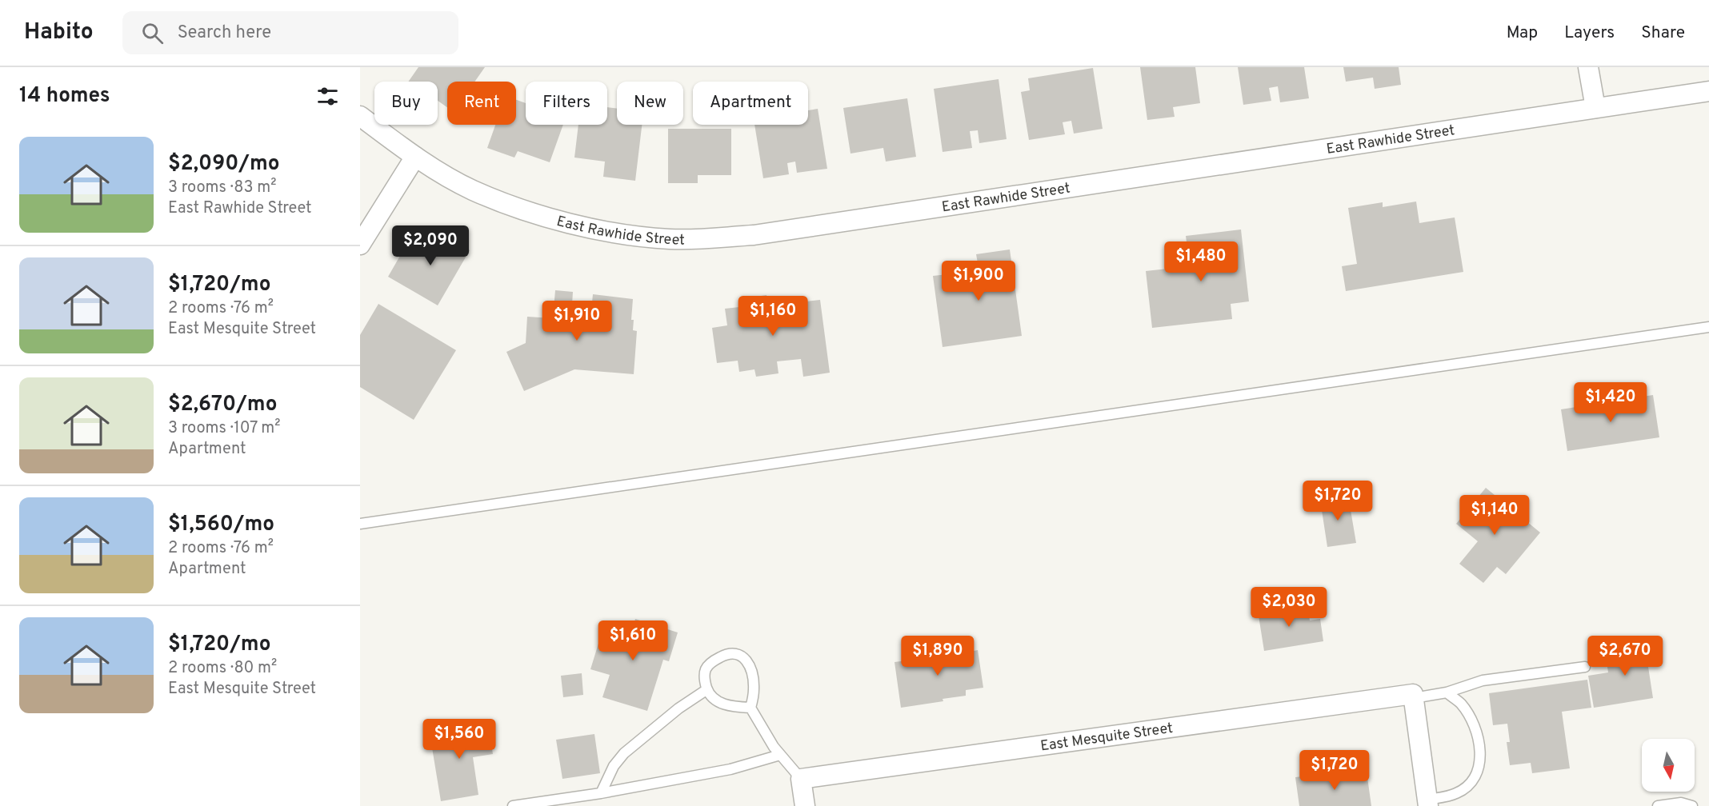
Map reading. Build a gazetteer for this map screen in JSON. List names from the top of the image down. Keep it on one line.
{"streets":{"street":["East Rawhide Street","East Mesquite Street"]},"north":"bottom","page":{"header":"Habito","search":"Search here","nav":["Map","Layers","Share"],"heading":"14 homes","chip":["Buy","Rent","Filters","New","Apartment"],"list":[{"name":"$2,090/mo","note":"3 rooms · 83 m² · East Rawhide Street"},{"name":"$1,720/mo","note":"2 rooms · 76 m² · East Mesquite Street"},{"name":"$2,670/mo","note":"3 rooms · 107 m² · Apartment"},{"name":"$1,560/mo","note":"2 rooms · 76 m² · Apartment"},{"name":"$1,720/mo","note":"2 rooms · 80 m² · East Mesquite Street"}],"price":["$2,090","$1,480","$1,900","$1,160","$1,910","$1,420","$1,720","$1,140","$2,030","$1,610","$1,890","$2,670","$1,560","$1,720"]}}
